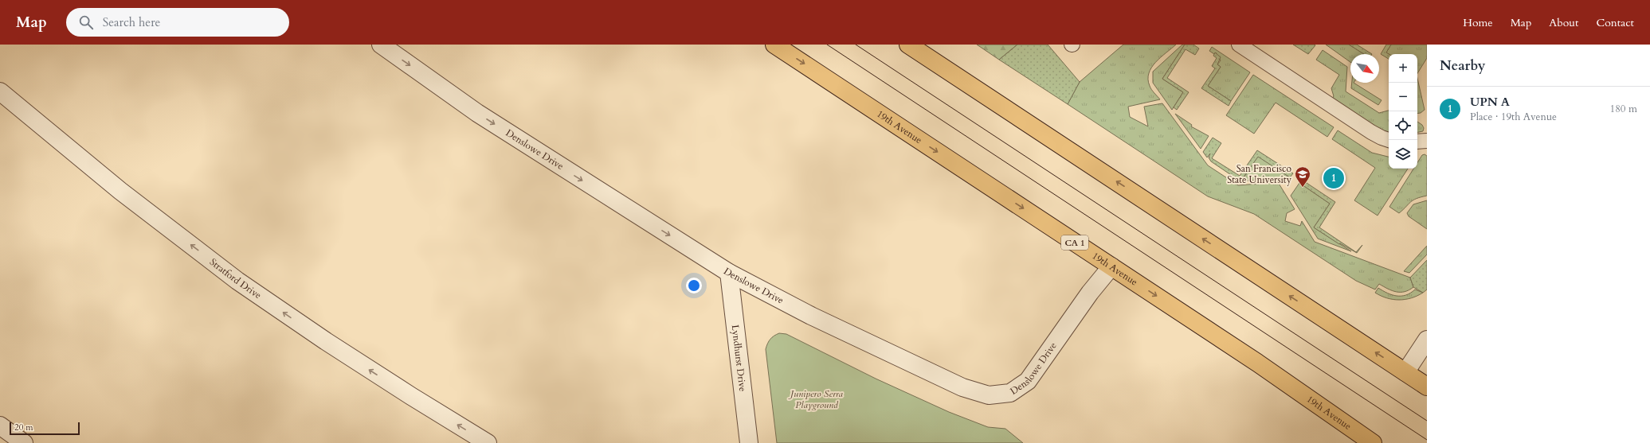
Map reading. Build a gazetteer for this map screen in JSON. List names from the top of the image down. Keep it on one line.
{"streets":{"highway":["19th Avenue","CA 1"],"street":["Denslowe Drive","Stratford Drive","Lyndhurst Drive"]},"crossings":[["19th Avenue","Denslowe Drive"],["Denslowe Drive","Lyndhurst Drive"]],"one_way":["Denslowe Drive","Stratford Drive"],"parks":["Junipero Serra Playground"],"places":{"school or university":["San Francisco State University"]},"scale_bar":"20 m","north":"bottom right","page":{"header":"Map","search":"Search here","nav":["Home","Map","About","Contact"],"heading":"Nearby","map_buttons":["+","−"],"list":[{"mark":"1","name":"UPN A","note":"Place · 19th Avenue","value":"180 m"}],"pins":"1","scale":"20 m"}}
